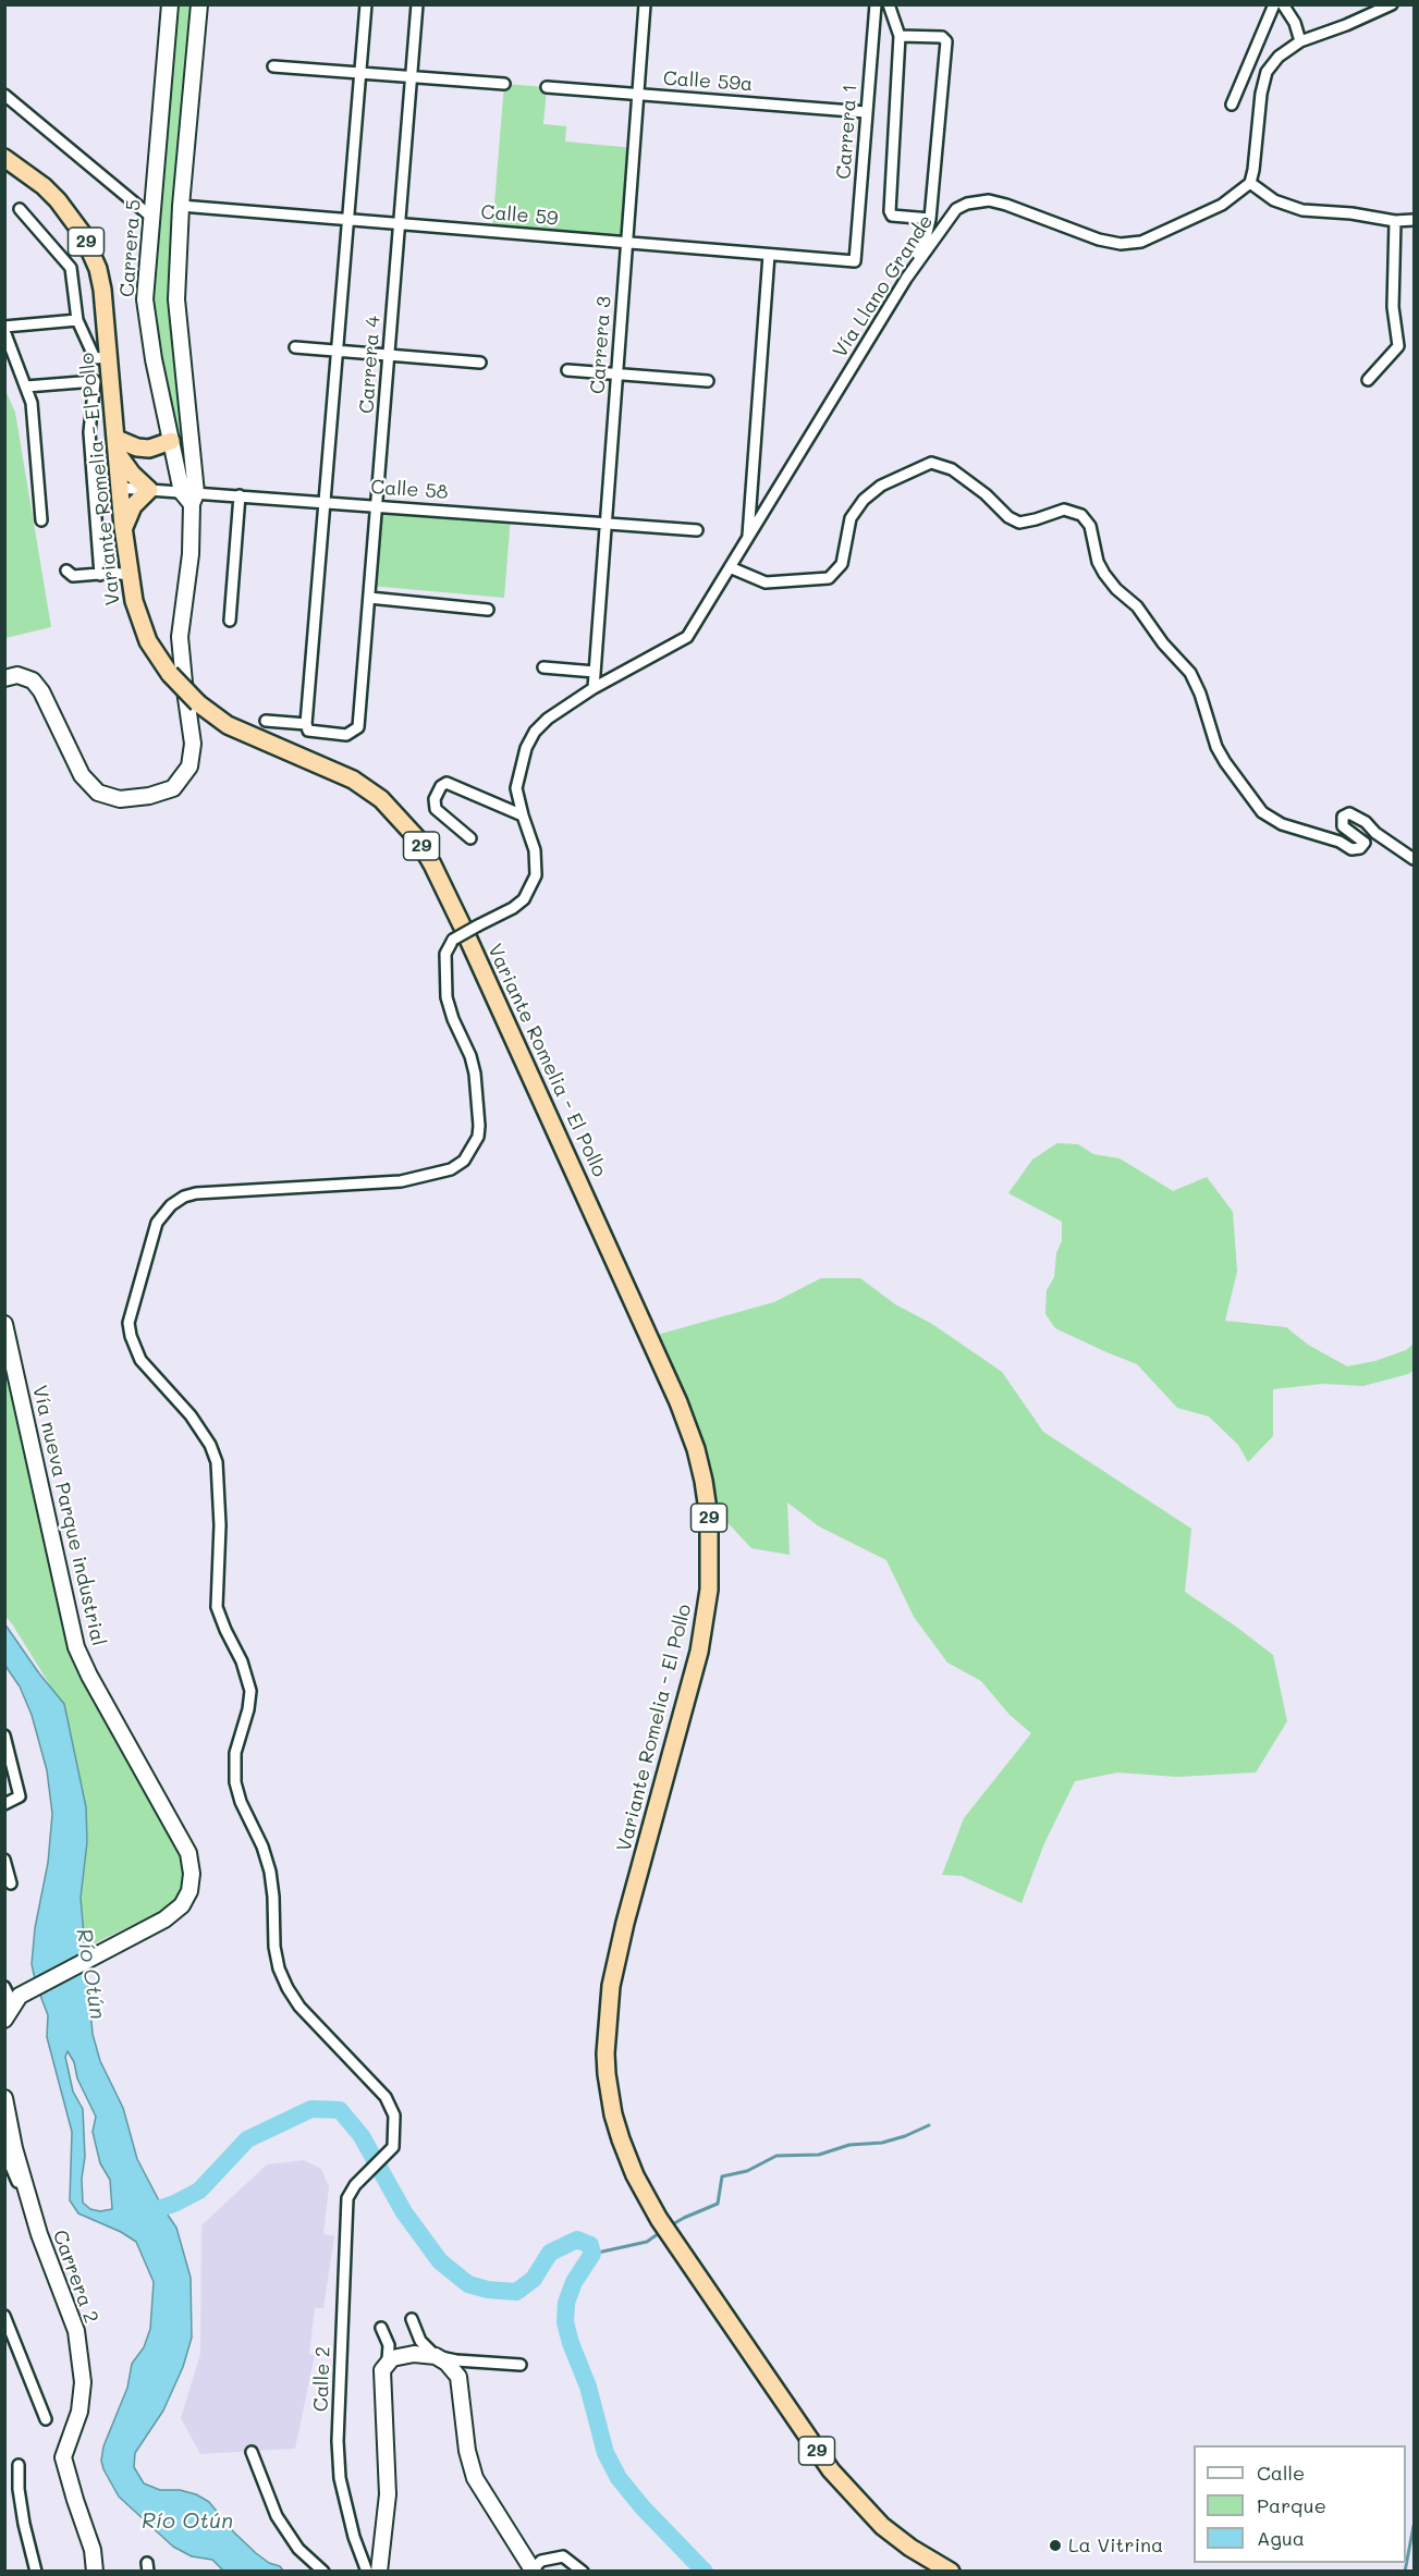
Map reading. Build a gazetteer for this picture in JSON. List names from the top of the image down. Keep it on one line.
{"streets":{"highway":["29","Variante Romelia - El Pollo"],"main road":["Carrera 5","Vía nueva Parque industrial","Carrera 2"],"street":["Calle 59a","Carrera 1","Calle 59","Vía Llano Grande","Carrera 3","Carrera 4","Calle 58","Calle 2"]},"crossings":[["Calle 59a","Carrera 1"],["Calle 59a","Carrera 3"],["Carrera 1","Calle 59"],["Calle 59","Carrera 3"],["Calle 59","Carrera 4"],["Carrera 5","Calle 58"],["Vía Llano Grande","Carrera 3"],["Vía Llano Grande","Calle 2"],["Carrera 3","Calle 58"],["Carrera 4","Calle 58"],["Variante Romelia - El Pollo","Calle 58"]],"water":["Río Otún"],"places":["La Vitrina"],"legend":["Calle","Parque","Agua"]}
